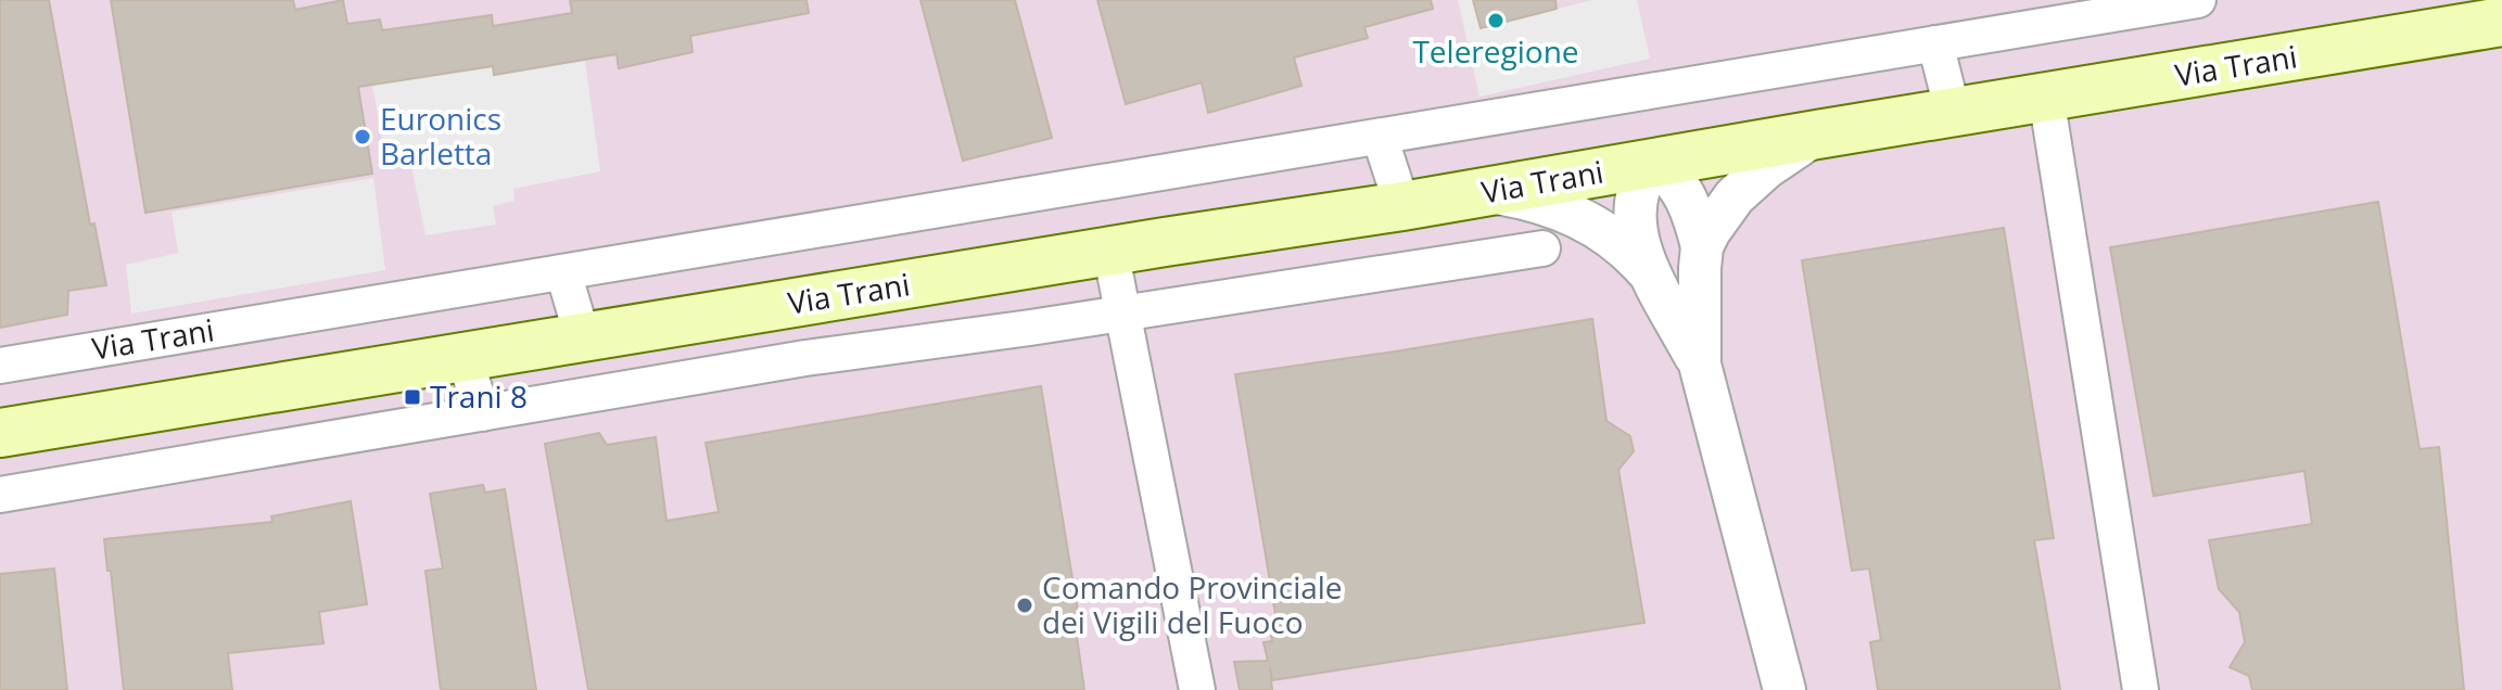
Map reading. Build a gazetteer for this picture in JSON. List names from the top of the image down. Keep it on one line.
{"streets":{"main road":["Via Trani"]},"places":{"other":["Teleregione","Euronics Barletta","Comando Provinciale dei Vigili del Fuoco"],"transit":["Trani 8"]}}
